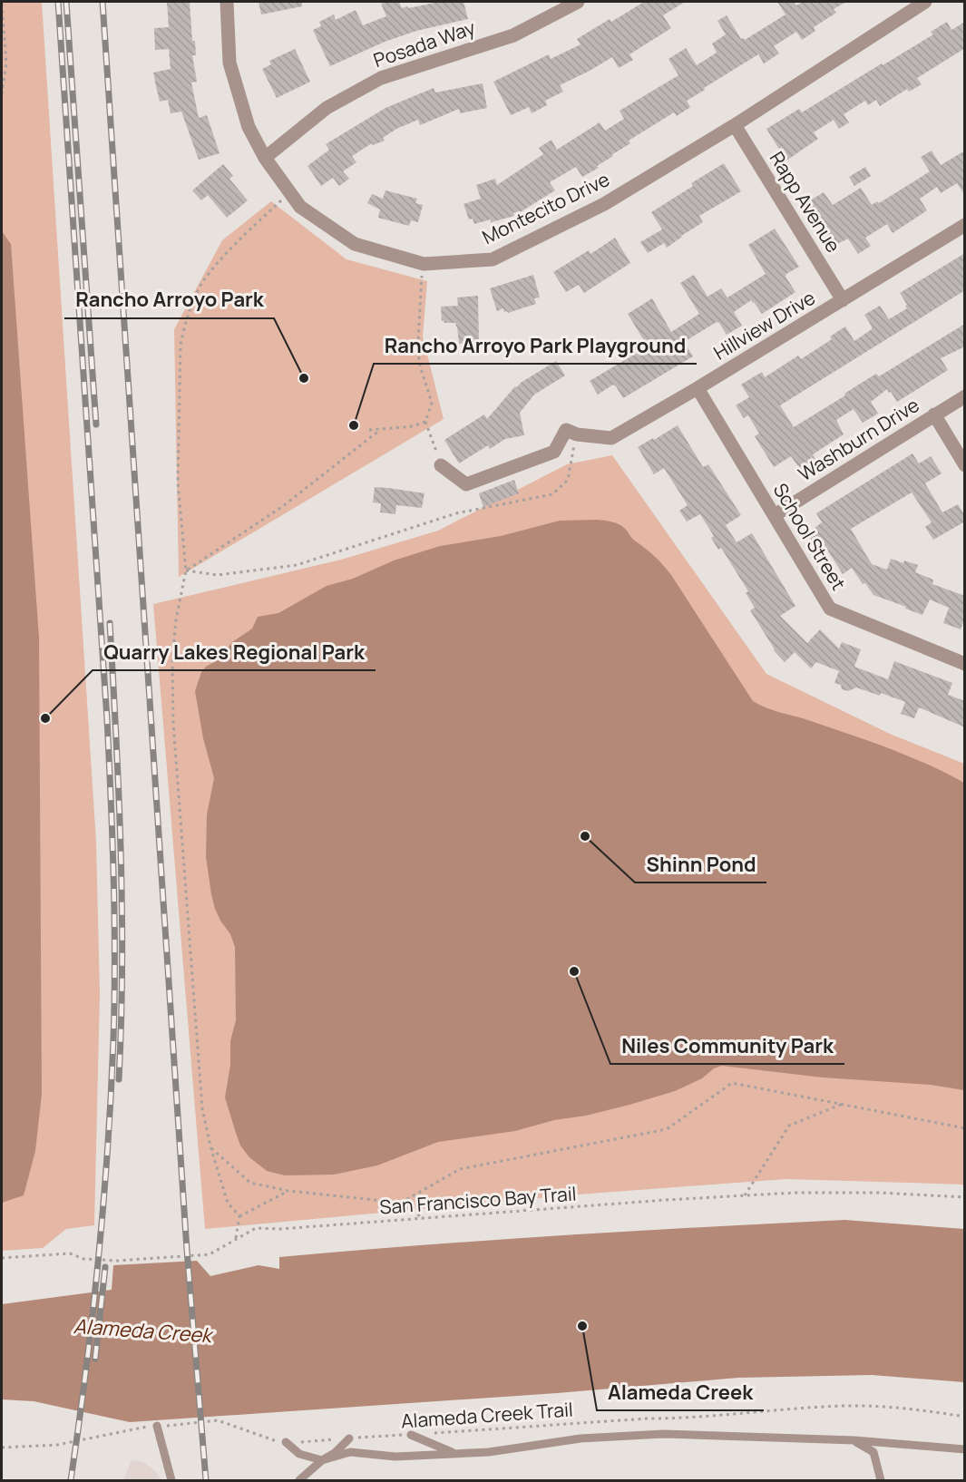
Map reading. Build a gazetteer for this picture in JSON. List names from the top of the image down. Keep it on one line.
{"streets":{"street":["Posada Way","Rapp Avenue","Montecito Drive","Hillview Drive","Washburn Drive","School Street"],"path":["San Francisco Bay Trail","Alameda Creek Trail"]},"crossings":[["Posada Way","Montecito Drive"],["Rapp Avenue","Montecito Drive"],["Rapp Avenue","Hillview Drive"],["Hillview Drive","School Street"],["Washburn Drive","School Street"]],"water":["Alameda Creek"],"places":["Rancho Arroyo Park","Rancho Arroyo Park Playground","Quarry Lakes Regional Park","Shinn Pond","Niles Community Park","Alameda Creek"]}
